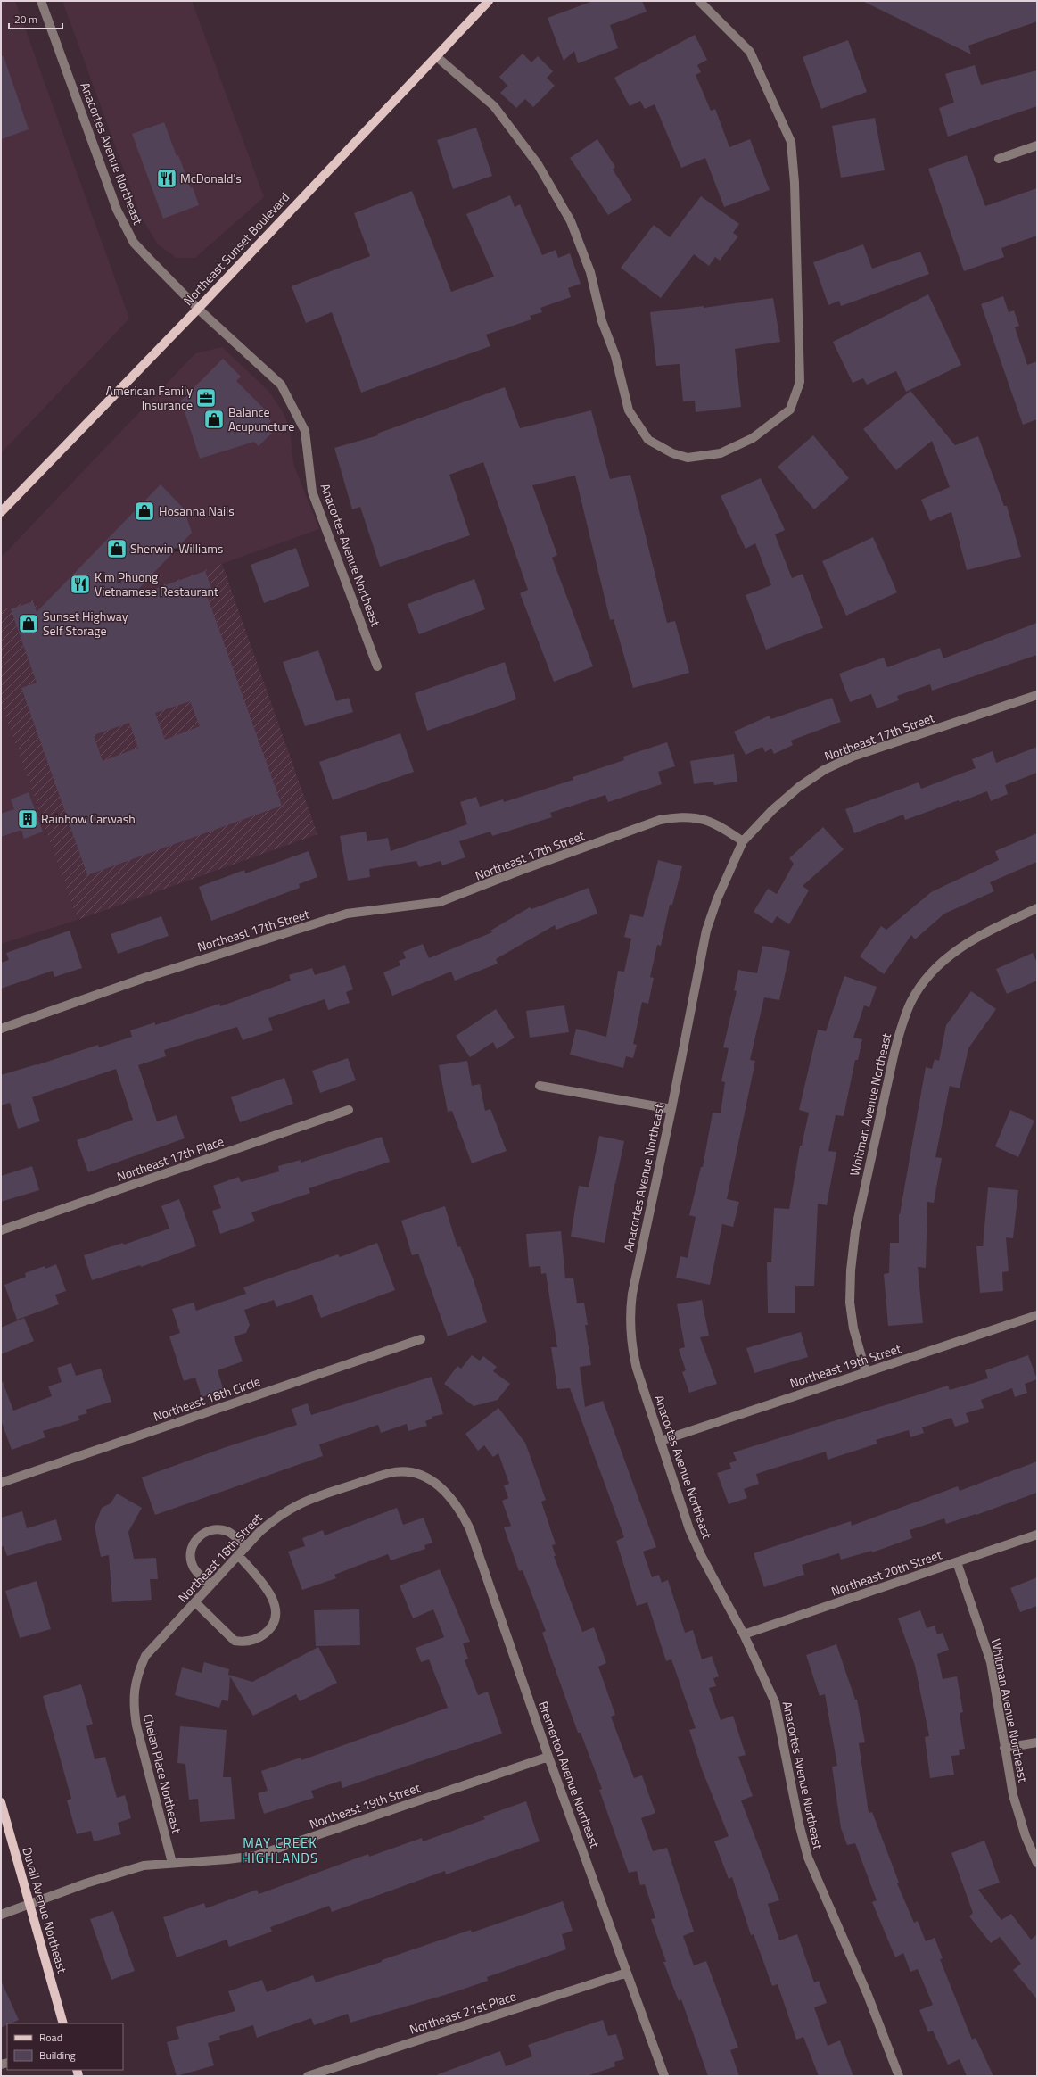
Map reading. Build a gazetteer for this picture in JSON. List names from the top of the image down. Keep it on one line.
{"streets":{"main road":["Northeast Sunset Boulevard","Duvall Avenue Northeast"],"street":["Anacortes Avenue Northeast","Northeast 17th Street","Whitman Avenue Northeast","Northeast 17th Place","Northeast 19th Street","Northeast 18th Circle","Northeast 18th Street","Northeast 20th Street","Chelan Place Northeast","Bremerton Avenue Northeast","Northeast 21st Place"]},"crossings":[["Anacortes Avenue Northeast","Northeast Sunset Boulevard"],["Anacortes Avenue Northeast","Northeast 17th Street"],["Anacortes Avenue Northeast","Northeast 19th Street"],["Anacortes Avenue Northeast","Northeast 20th Street"],["Whitman Avenue Northeast","Northeast 19th Street"],["Whitman Avenue Northeast","Northeast 20th Street"],["Northeast 19th Street","Chelan Place Northeast"],["Northeast 19th Street","Bremerton Avenue Northeast"],["Northeast 19th Street","Duvall Avenue Northeast"],["Northeast 18th Street","Chelan Place Northeast"],["Northeast 18th Street","Bremerton Avenue Northeast"],["Bremerton Avenue Northeast","Northeast 21st Place"]],"districts":["MAY CREEK HIGHLANDS"],"places":{"restaurant":["McDonald's","Kim Phuong Vietnamese Restaurant"],"office":["American Family Insurance"],"shop":["Balance Acupuncture","Hosanna Nails","Sherwin-Williams","Sunset Highway Self Storage"],"building":["Rainbow Carwash"]},"legend":["Road","Building"],"scale_bar":"20 m"}
